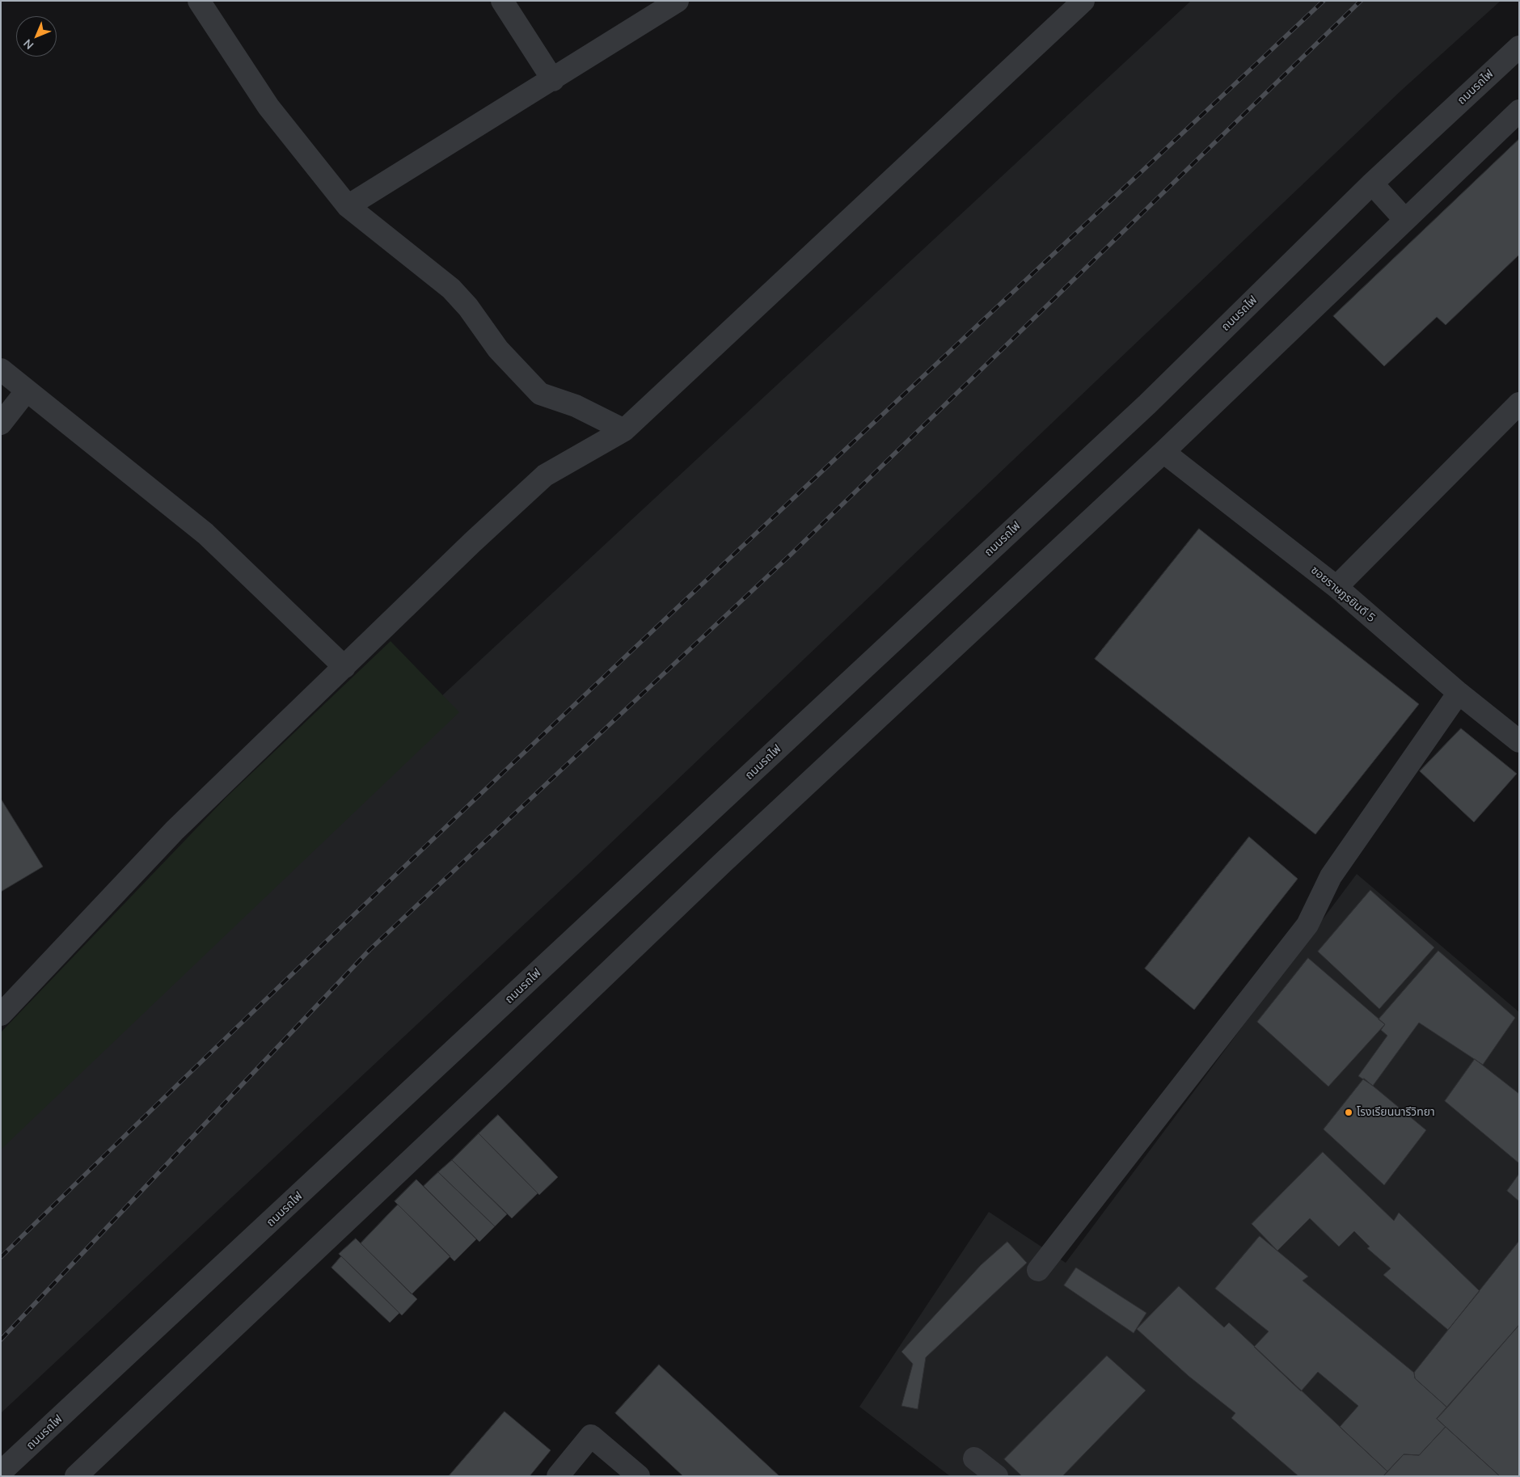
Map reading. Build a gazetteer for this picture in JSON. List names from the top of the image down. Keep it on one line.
{"streets":{"street":["ถนนรถไฟ","ซอยราษฎรยินดี 5"]},"places":["โรงเรียนนารีวิทยา"],"north":"bottom left"}
